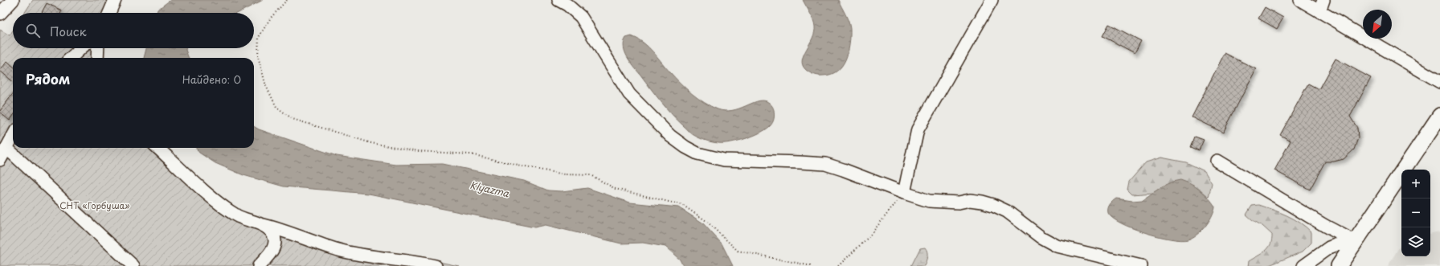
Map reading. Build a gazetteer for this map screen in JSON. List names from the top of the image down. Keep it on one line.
{"water":["Klyazma"],"parks":["СНТ «Горбуша»"],"north":"bottom left","page":{"search":"Поиск","heading":["Рядом","Найдено: 0"],"map_buttons":["+","−"]}}
